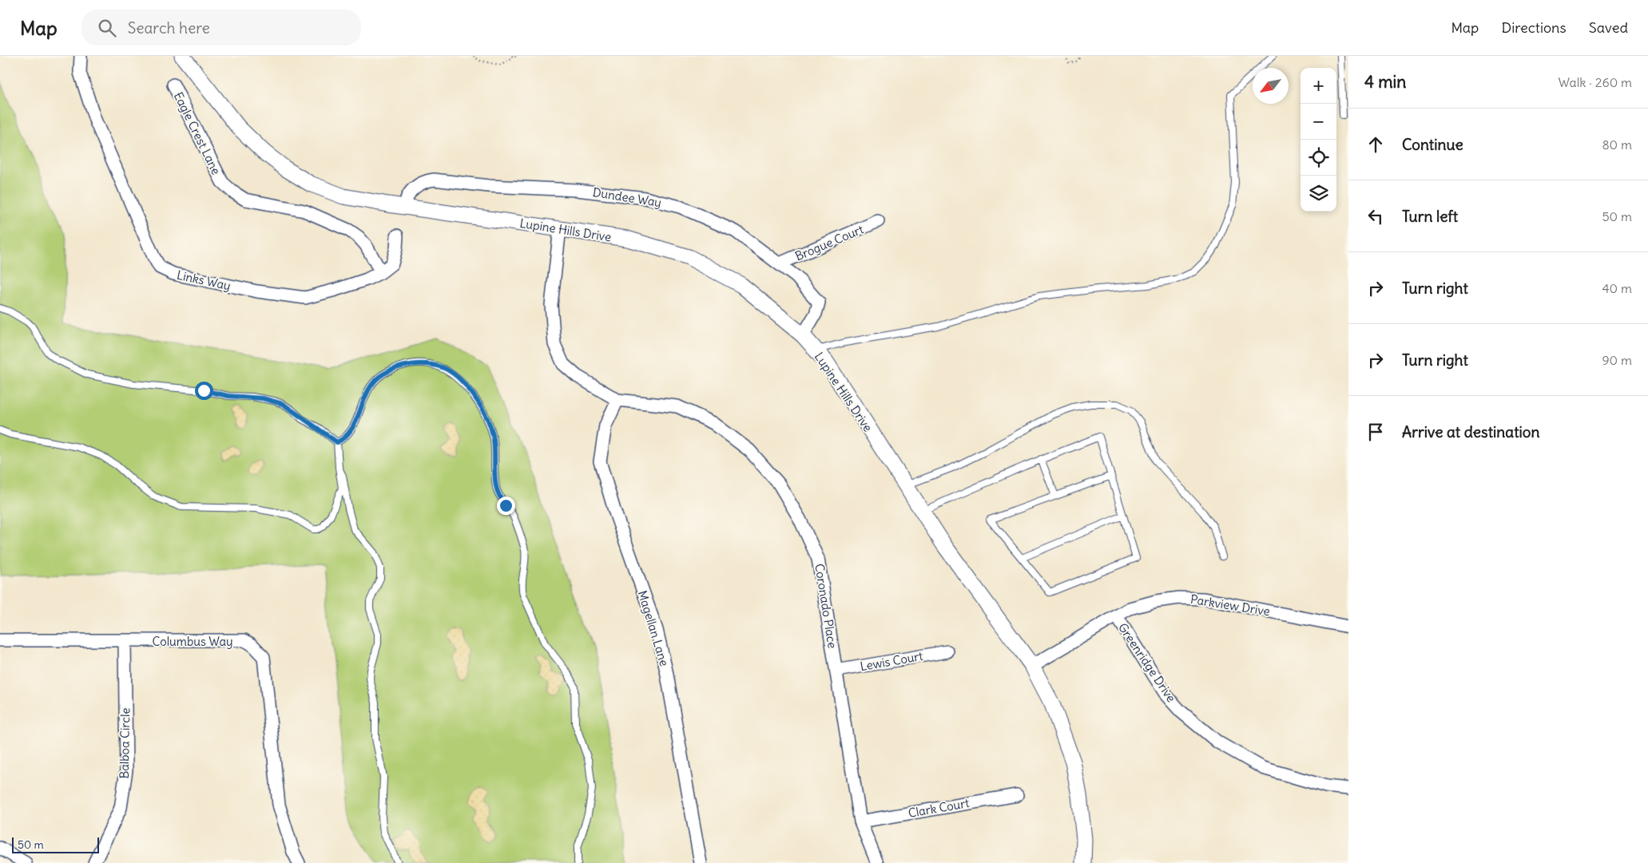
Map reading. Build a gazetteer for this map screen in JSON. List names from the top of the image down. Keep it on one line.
{"streets":{"street":["Eagle Crest Lane","Dundee Way","Lupine Hills Drive","Brogue Court","Links Way","Parkview Drive","Coronado Place","Magellan Lane","Columbus Way","Lewis Court","Greenridge Drive","Balboa Circle","Clark Court"]},"crossings":[["Eagle Crest Lane","Links Way"],["Dundee Way","Lupine Hills Drive"],["Dundee Way","Brogue Court"],["Lupine Hills Drive","Parkview Drive"],["Lupine Hills Drive","Coronado Place"],["Parkview Drive","Greenridge Drive"],["Coronado Place","Magellan Lane"],["Coronado Place","Lewis Court"],["Coronado Place","Clark Court"],["Columbus Way","Balboa Circle"]],"scale_bar":"50 m","north":"bottom left","page":{"header":"Map","search":"Search here","nav":["Map","Directions","Saved"],"heading":["4 min","Walk · 260 m"],"map_buttons":["+","−"],"list":[["Continue","80 m"],["Turn left","50 m"],["Turn right","40 m"],["Turn right","90 m"],"Arrive at destination"],"scale":"50 m"}}
